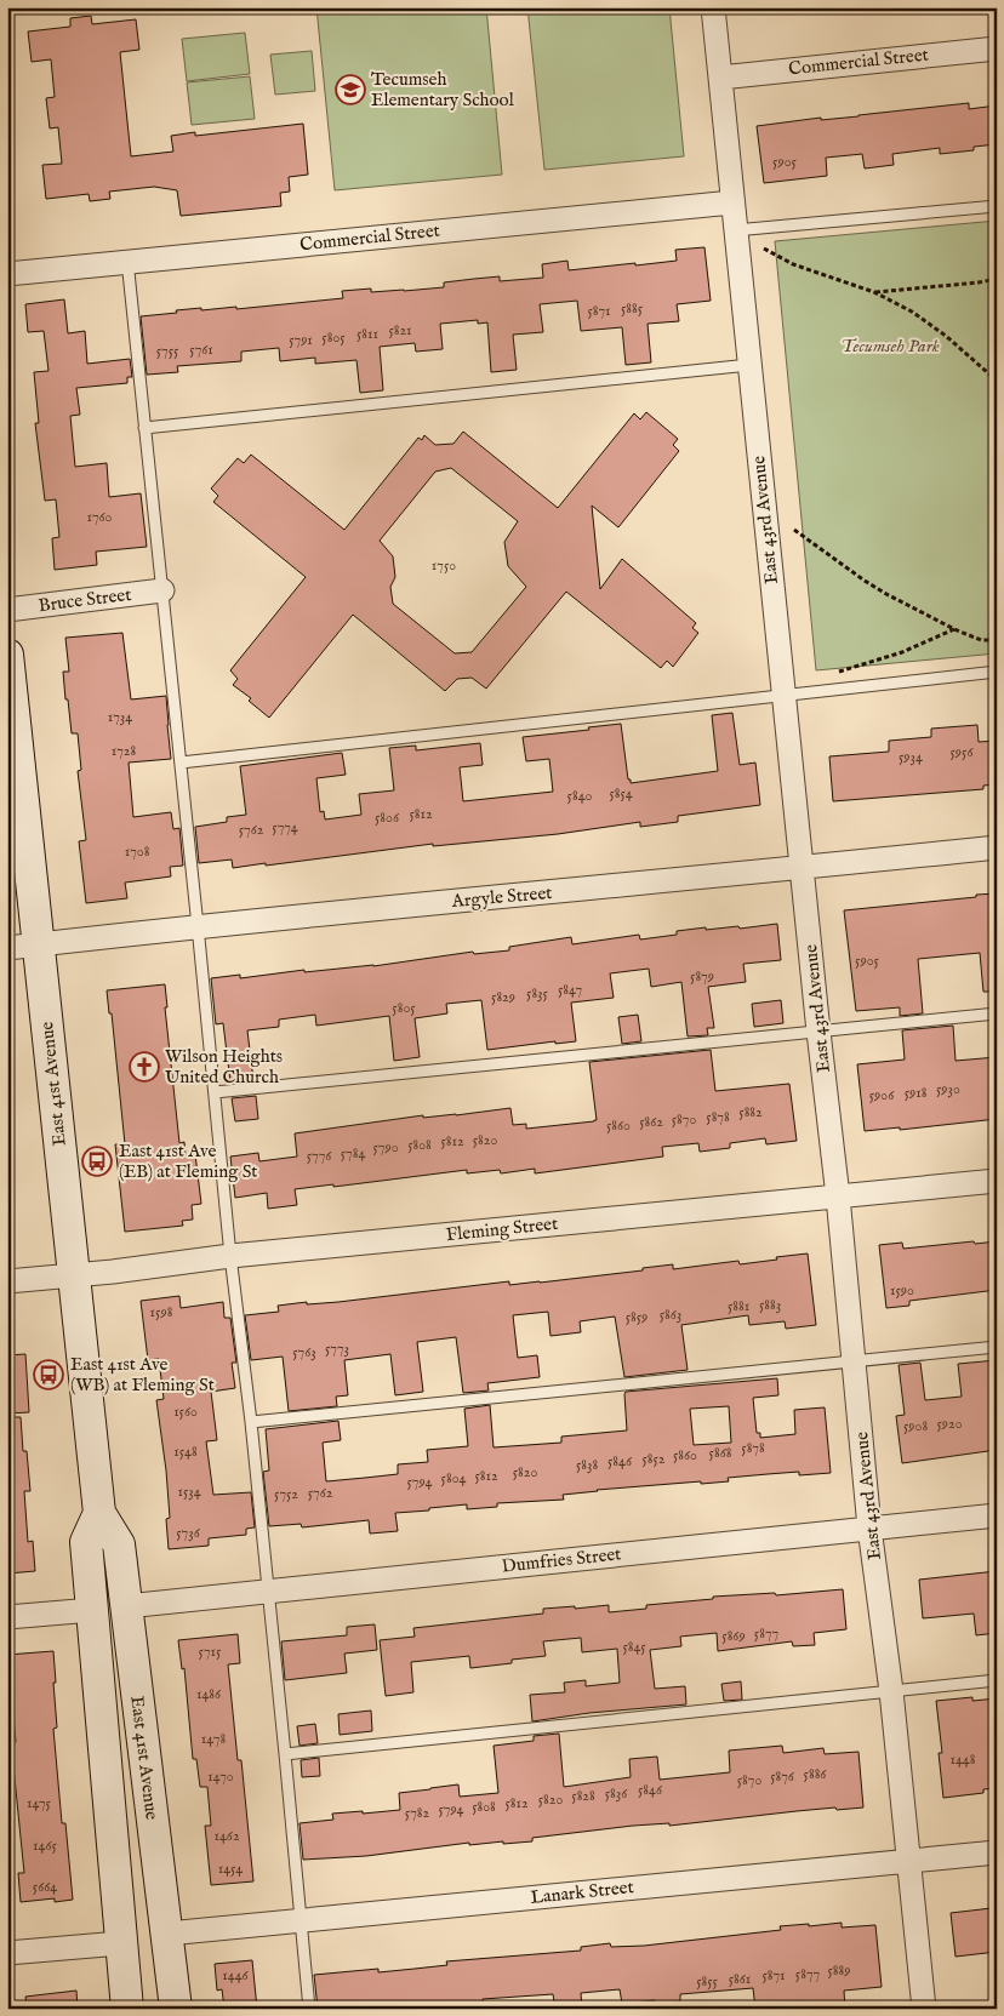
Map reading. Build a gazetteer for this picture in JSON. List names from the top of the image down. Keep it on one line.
{"streets":{"main road":["East 41st Avenue"],"street":["Commercial Street","East 43rd Avenue","Bruce Street","Argyle Street","Fleming Street","Dumfries Street","Lanark Street"]},"crossings":[["Commercial Street","East 43rd Avenue"],["East 43rd Avenue","Argyle Street"],["East 43rd Avenue","Fleming Street"],["East 43rd Avenue","Dumfries Street"],["East 43rd Avenue","Lanark Street"],["Argyle Street","East 41st Avenue"],["East 41st Avenue","Fleming Street"],["East 41st Avenue","Dumfries Street"],["East 41st Avenue","Lanark Street"]],"parks":["Tecumseh Park"],"places":{"school or university":["Tecumseh Elementary School"],"church":["Wilson Heights United Church"],"bus stop":["East 41st Ave (EB) at Fleming St","East 41st Ave (WB) at Fleming St"]},"house_numbers":["5905","5885","5871","5821","5811","5805","5791","5761","5755","1760","1750","1734","1728","5956","5934","5854","5840","5812","5806","5774","5762","1708","5905","5879","5847","5835","5829","5805","5930","5918","5906","5882","5878","5870","5862","5860","5820","5812","5808","5790","5784","5776","1590","5883","5881","1598","5863","5859","5773","5763","1560","5920","5908","5878","1548","5868","5860","5852","5846","5838","5820","5812","5804","5794","1534","5762","5752","5736","5877","5869","5845","5715","1486","1478","1448","5886","1470","5876","5870","5846","5836","5828","5820","1475","5812","5808","5794","5782","1462","1465","1454","5664","5889","5877","1446","5871","5861","5855"]}
